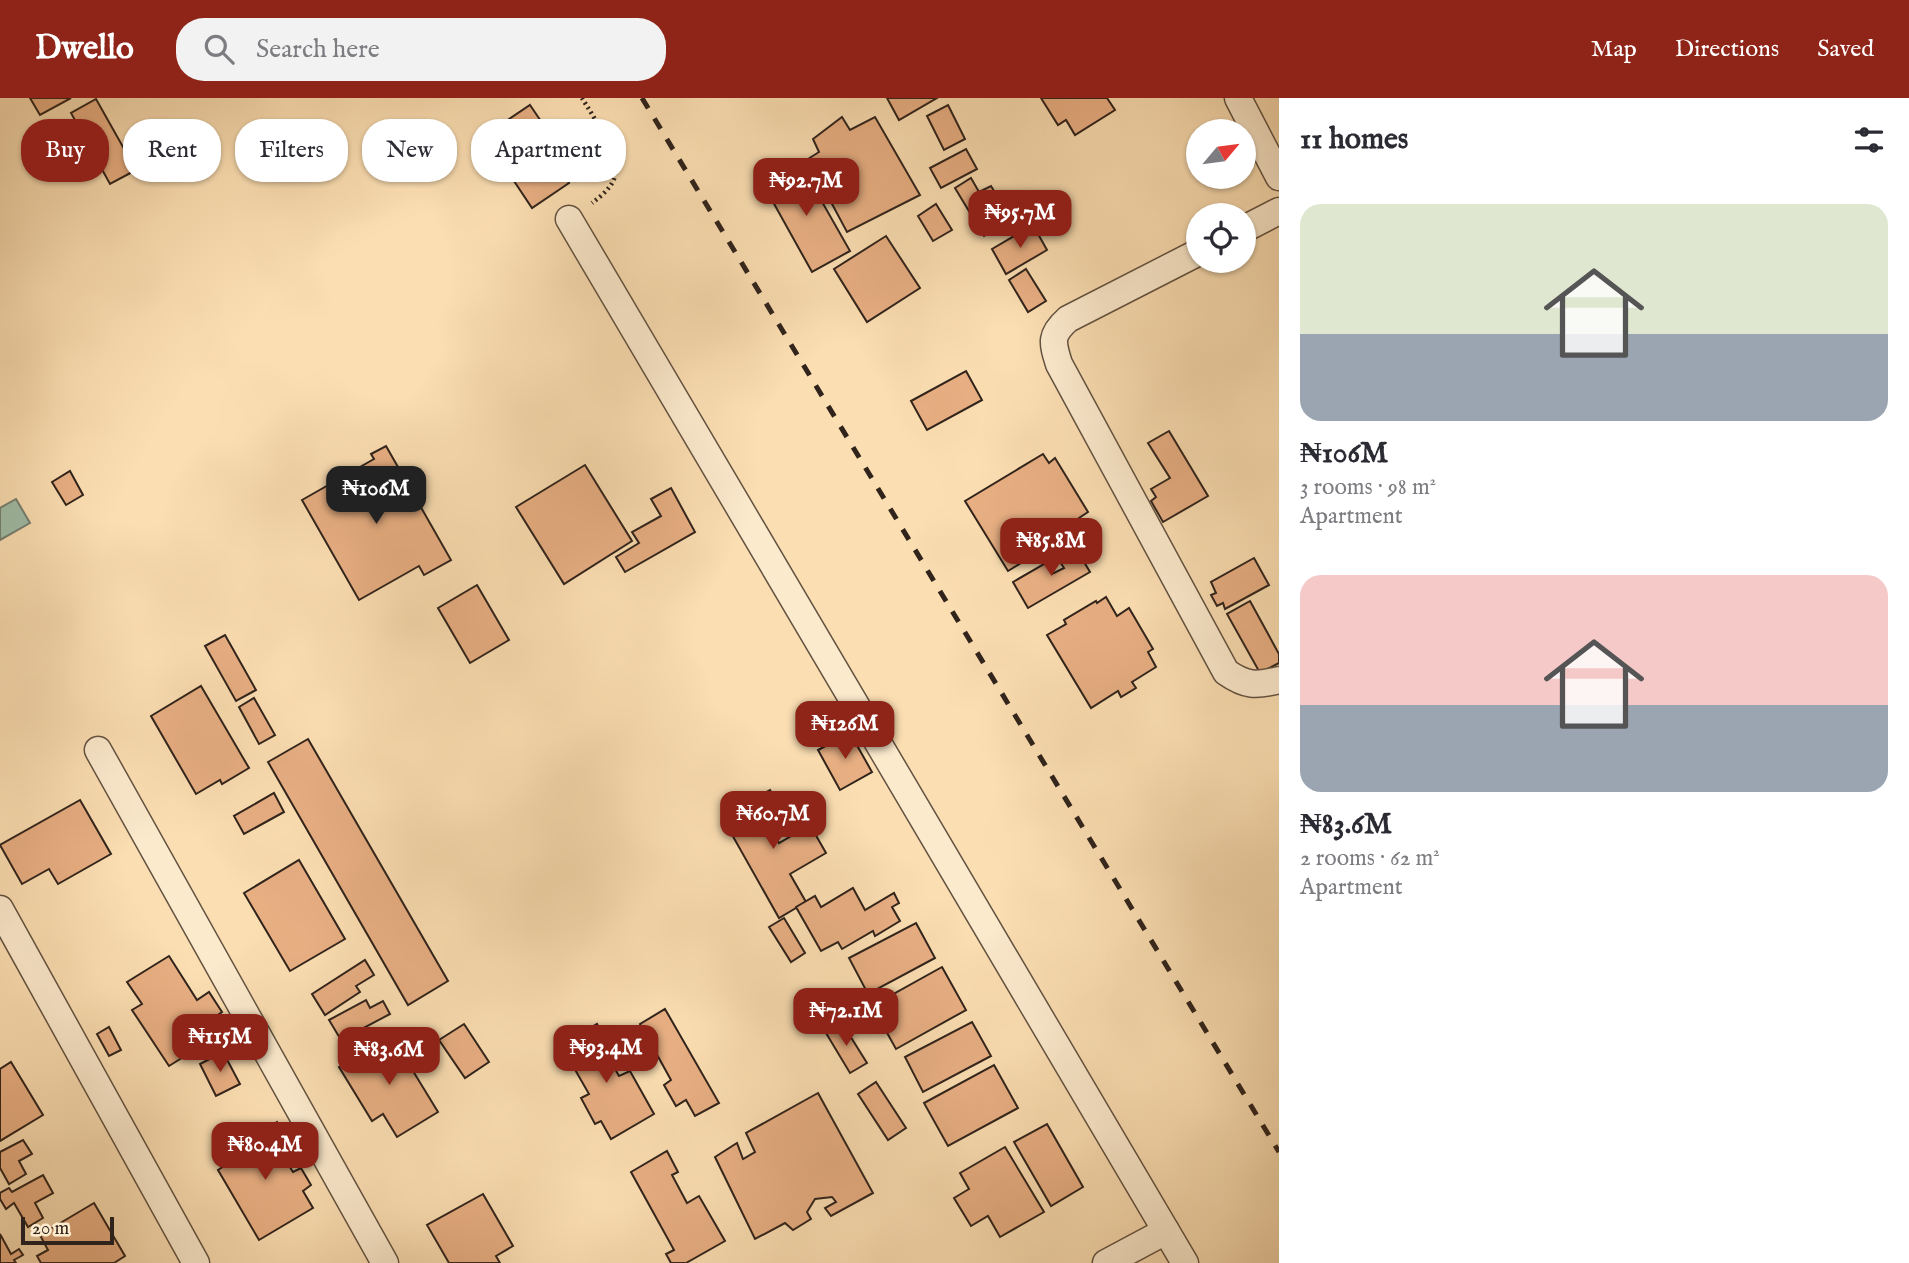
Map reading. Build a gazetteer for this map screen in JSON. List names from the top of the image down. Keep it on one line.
{"scale_bar":"20 m","north":"top right","page":{"header":"Dwello","search":"Search here","nav":["Map","Directions","Saved"],"heading":"11 homes","chip":["Buy","Rent","Filters","New","Apartment"],"price":["₦92.7M","₦95.7M","₦106M","₦85.8M","₦126M","₦60.7M","₦72.1M","₦115M","₦93.4M","₦83.6M","₦80.4M"],"list":[{"name":"₦106M","note":"3 rooms · 98 m² · Apartment"},{"name":"₦83.6M","note":"2 rooms · 62 m² · Apartment"}],"scale":"20 m"}}
